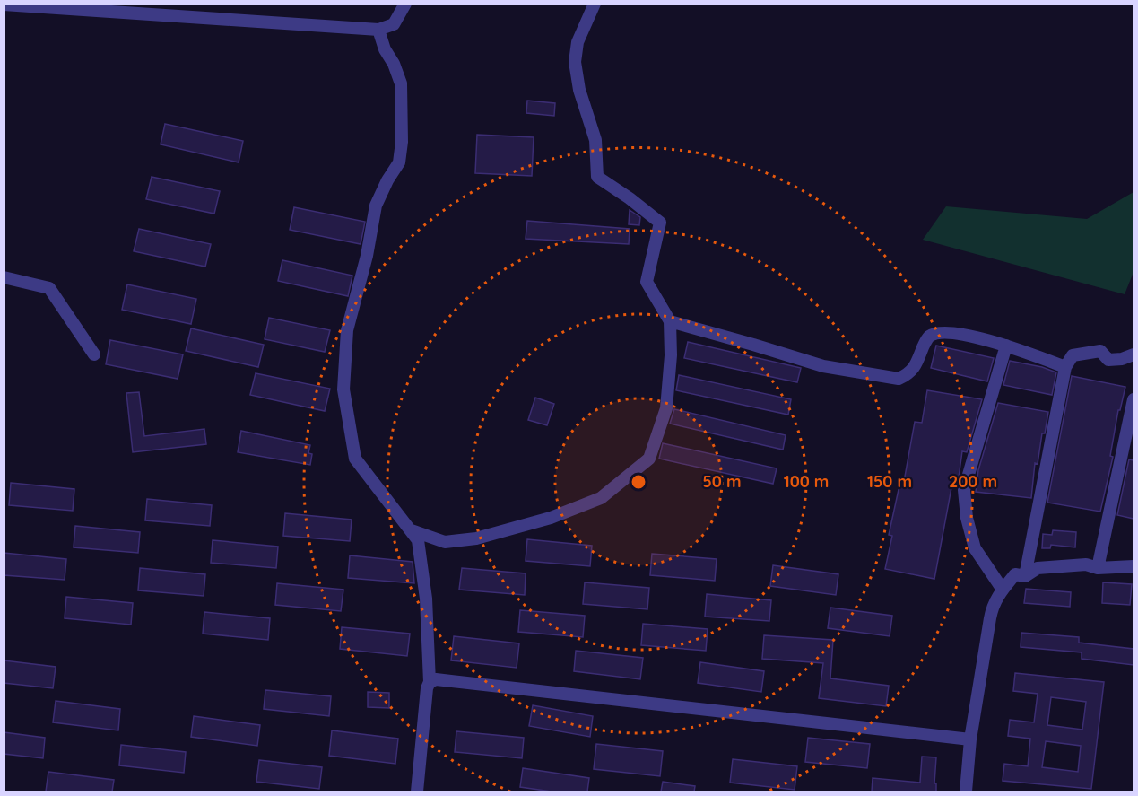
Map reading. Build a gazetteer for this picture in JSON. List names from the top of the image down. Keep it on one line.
{"rings":["50 m","100 m","150 m","200 m"]}
